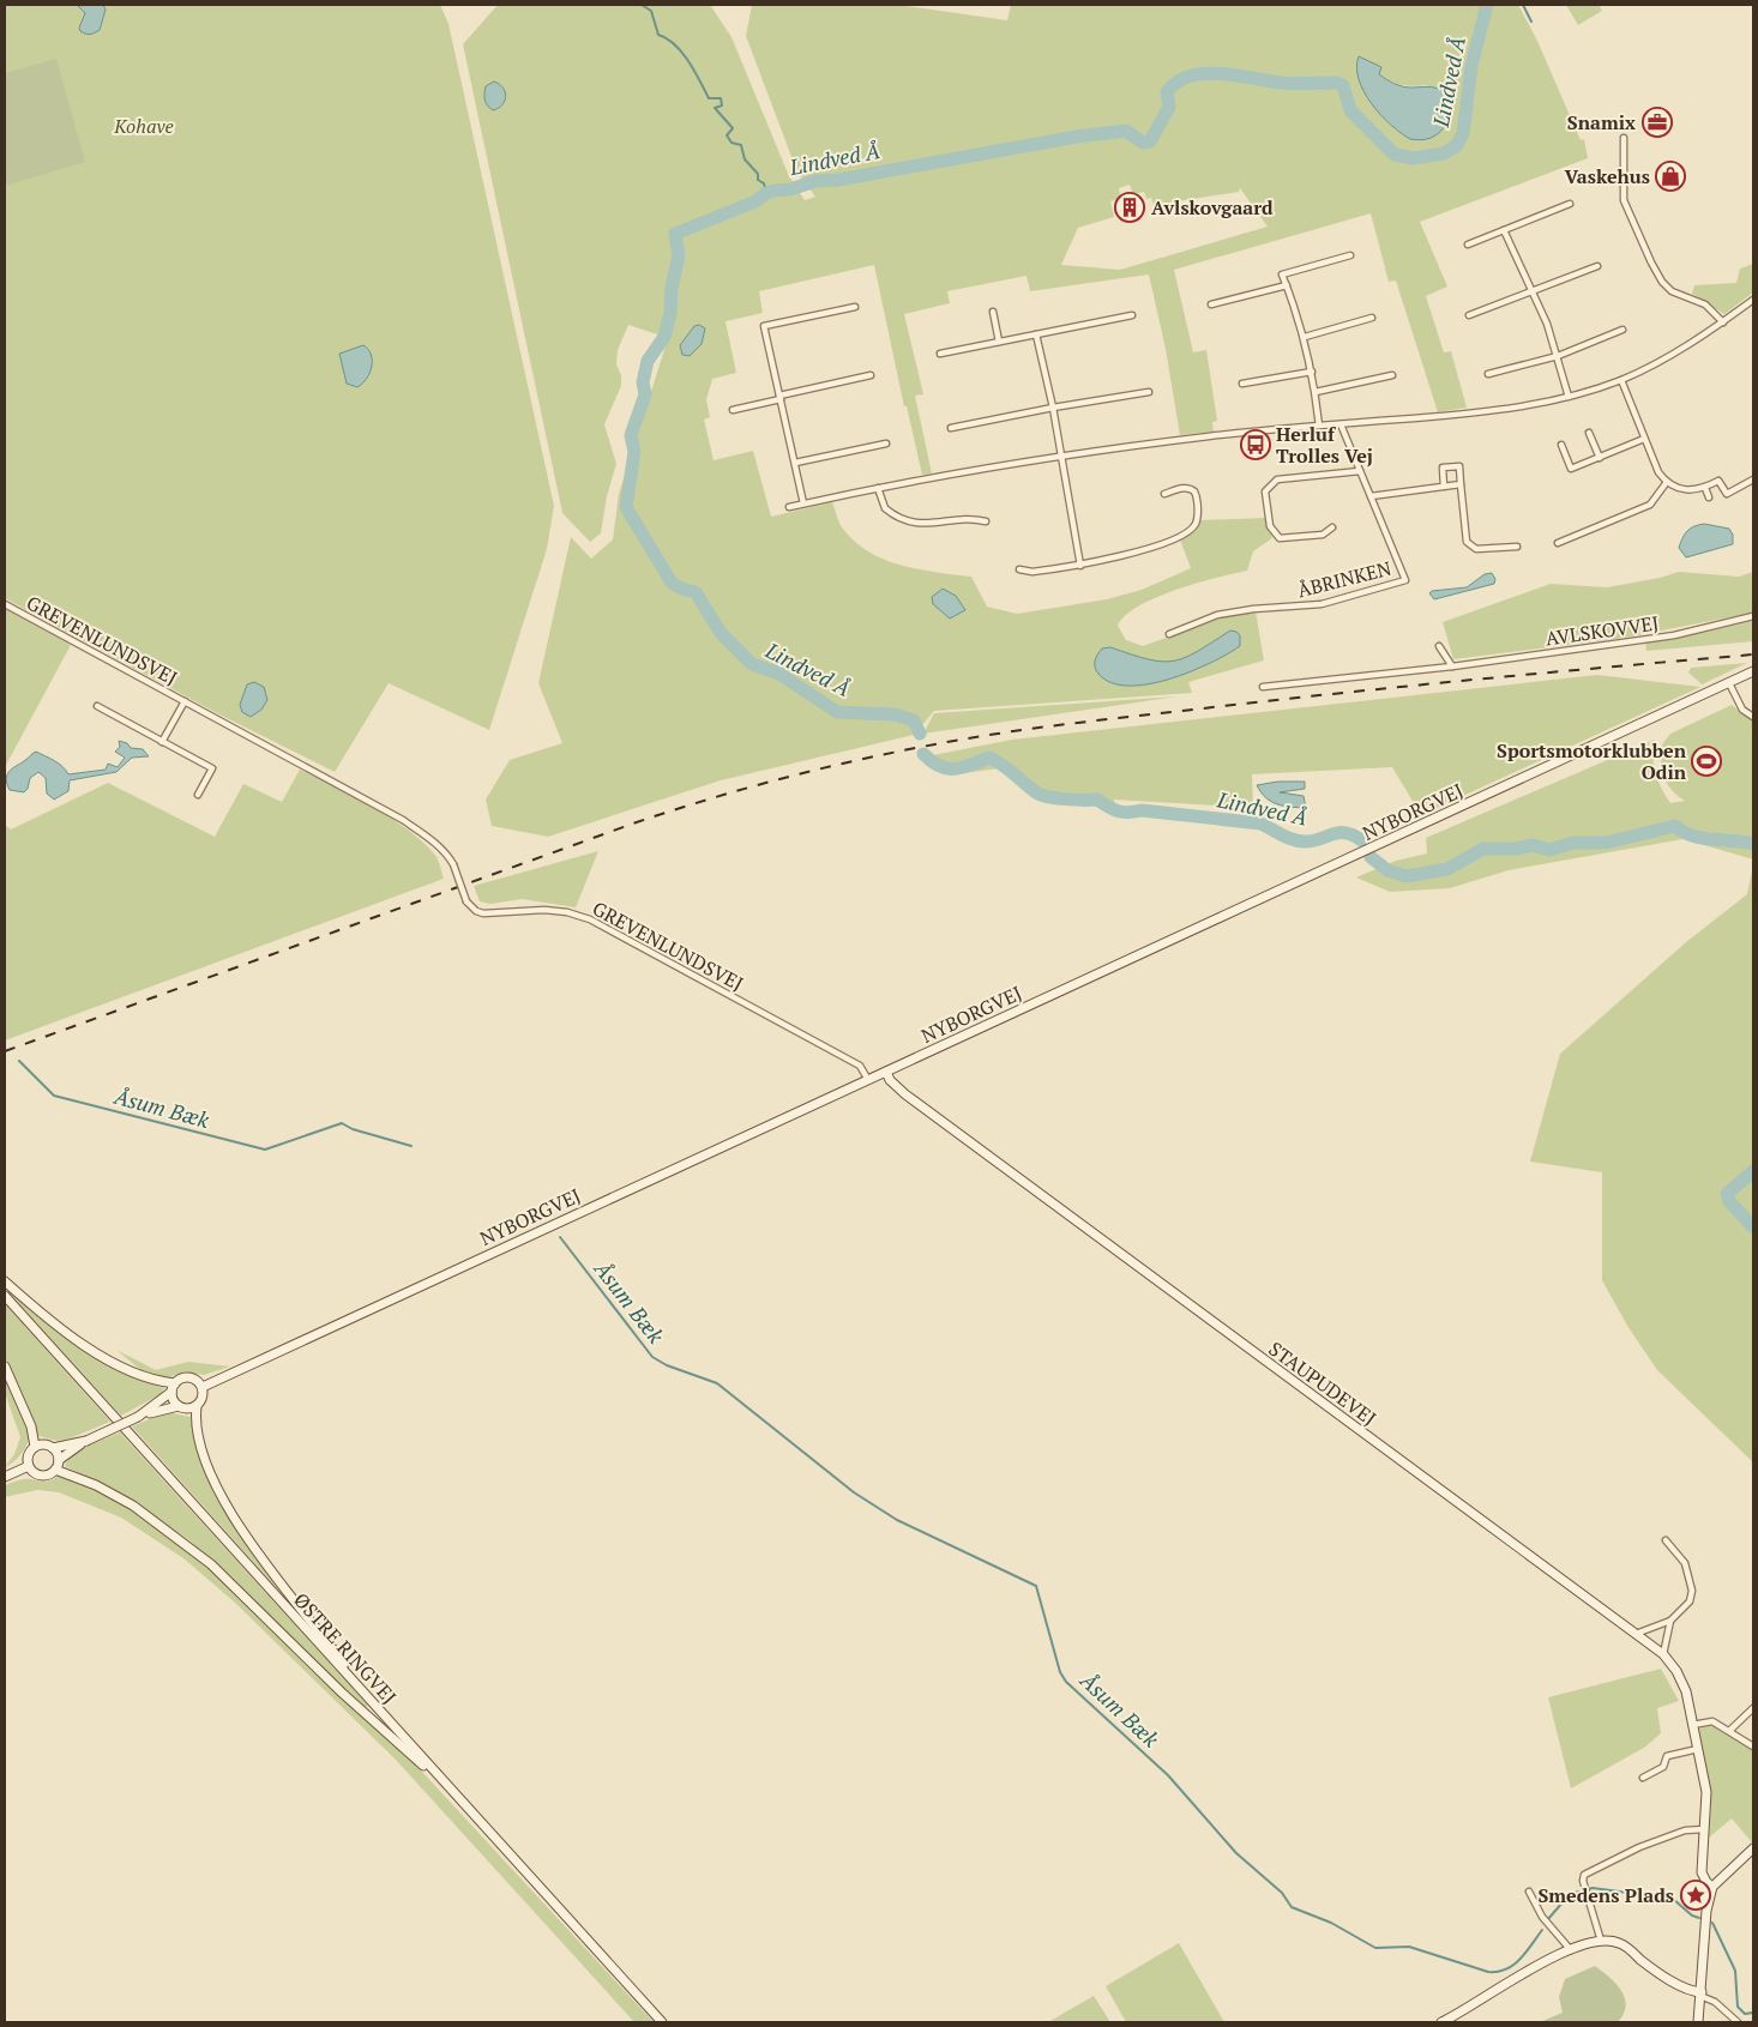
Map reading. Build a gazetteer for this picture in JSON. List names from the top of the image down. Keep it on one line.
{"streets":{"main road":["NYBORGVEJ","STAUPUDEVEJ","ØSTRE RINGVEJ"],"street":["ÅBRINKEN","AVLSKOVVEJ","GREVENLUNDSVEJ"]},"crossings":[["GREVENLUNDSVEJ","NYBORGVEJ"],["NYBORGVEJ","STAUPUDEVEJ"]],"water":["Lindved Å","Åsum Bæk"],"parks":["Kohave"],"places":{"office":["Snamix"],"shop":["Vaskehus"],"building":["Avlskovgaard"],"bus stop":["Herluf Trolles Vej"],"sports":["Sportsmotorklubben Odin"],"place":["Smedens Plads"]}}
